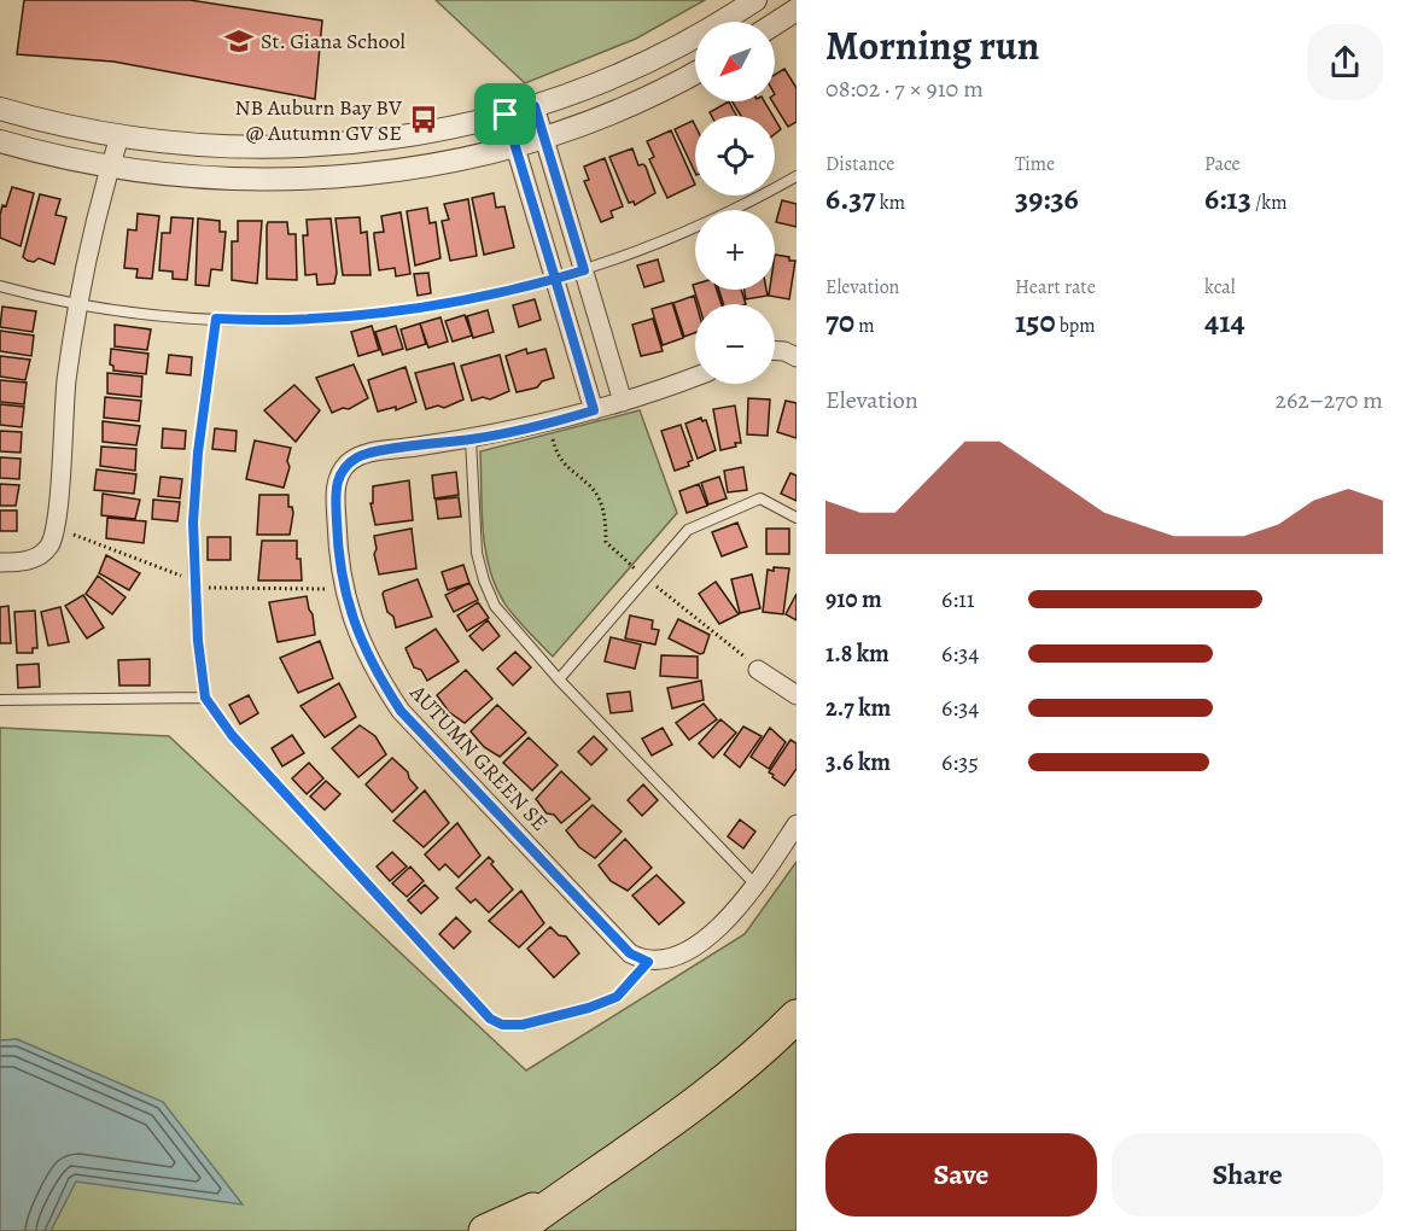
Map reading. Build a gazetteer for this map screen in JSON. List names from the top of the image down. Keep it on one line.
{"streets":{"street":["AUTUMN GREEN SE"]},"places":{"school or university":["St. Giana School"],"bus stop":["NB Auburn Bay BV @ Autumn GV SE"]},"north":"bottom left","page":{"heading":["Morning run","08:02 · 7 × 910 m"],"map_buttons":["+","−"],"stats":[["Distance","6.37 km"],["Time","39:36"],["Pace","6:13 /km"],["Elevation","70 m"],["Heart rate","150 bpm"],["kcal","414"]],"chart":["Elevation","262–270 m"],"list":[{"name":"910 m","note":"6:11"},{"name":"1.8 km","note":"6:34"},{"name":"2.7 km","note":"6:34"},{"name":"3.6 km","note":"6:35"}],"buttons":["Save","Share"]}}
